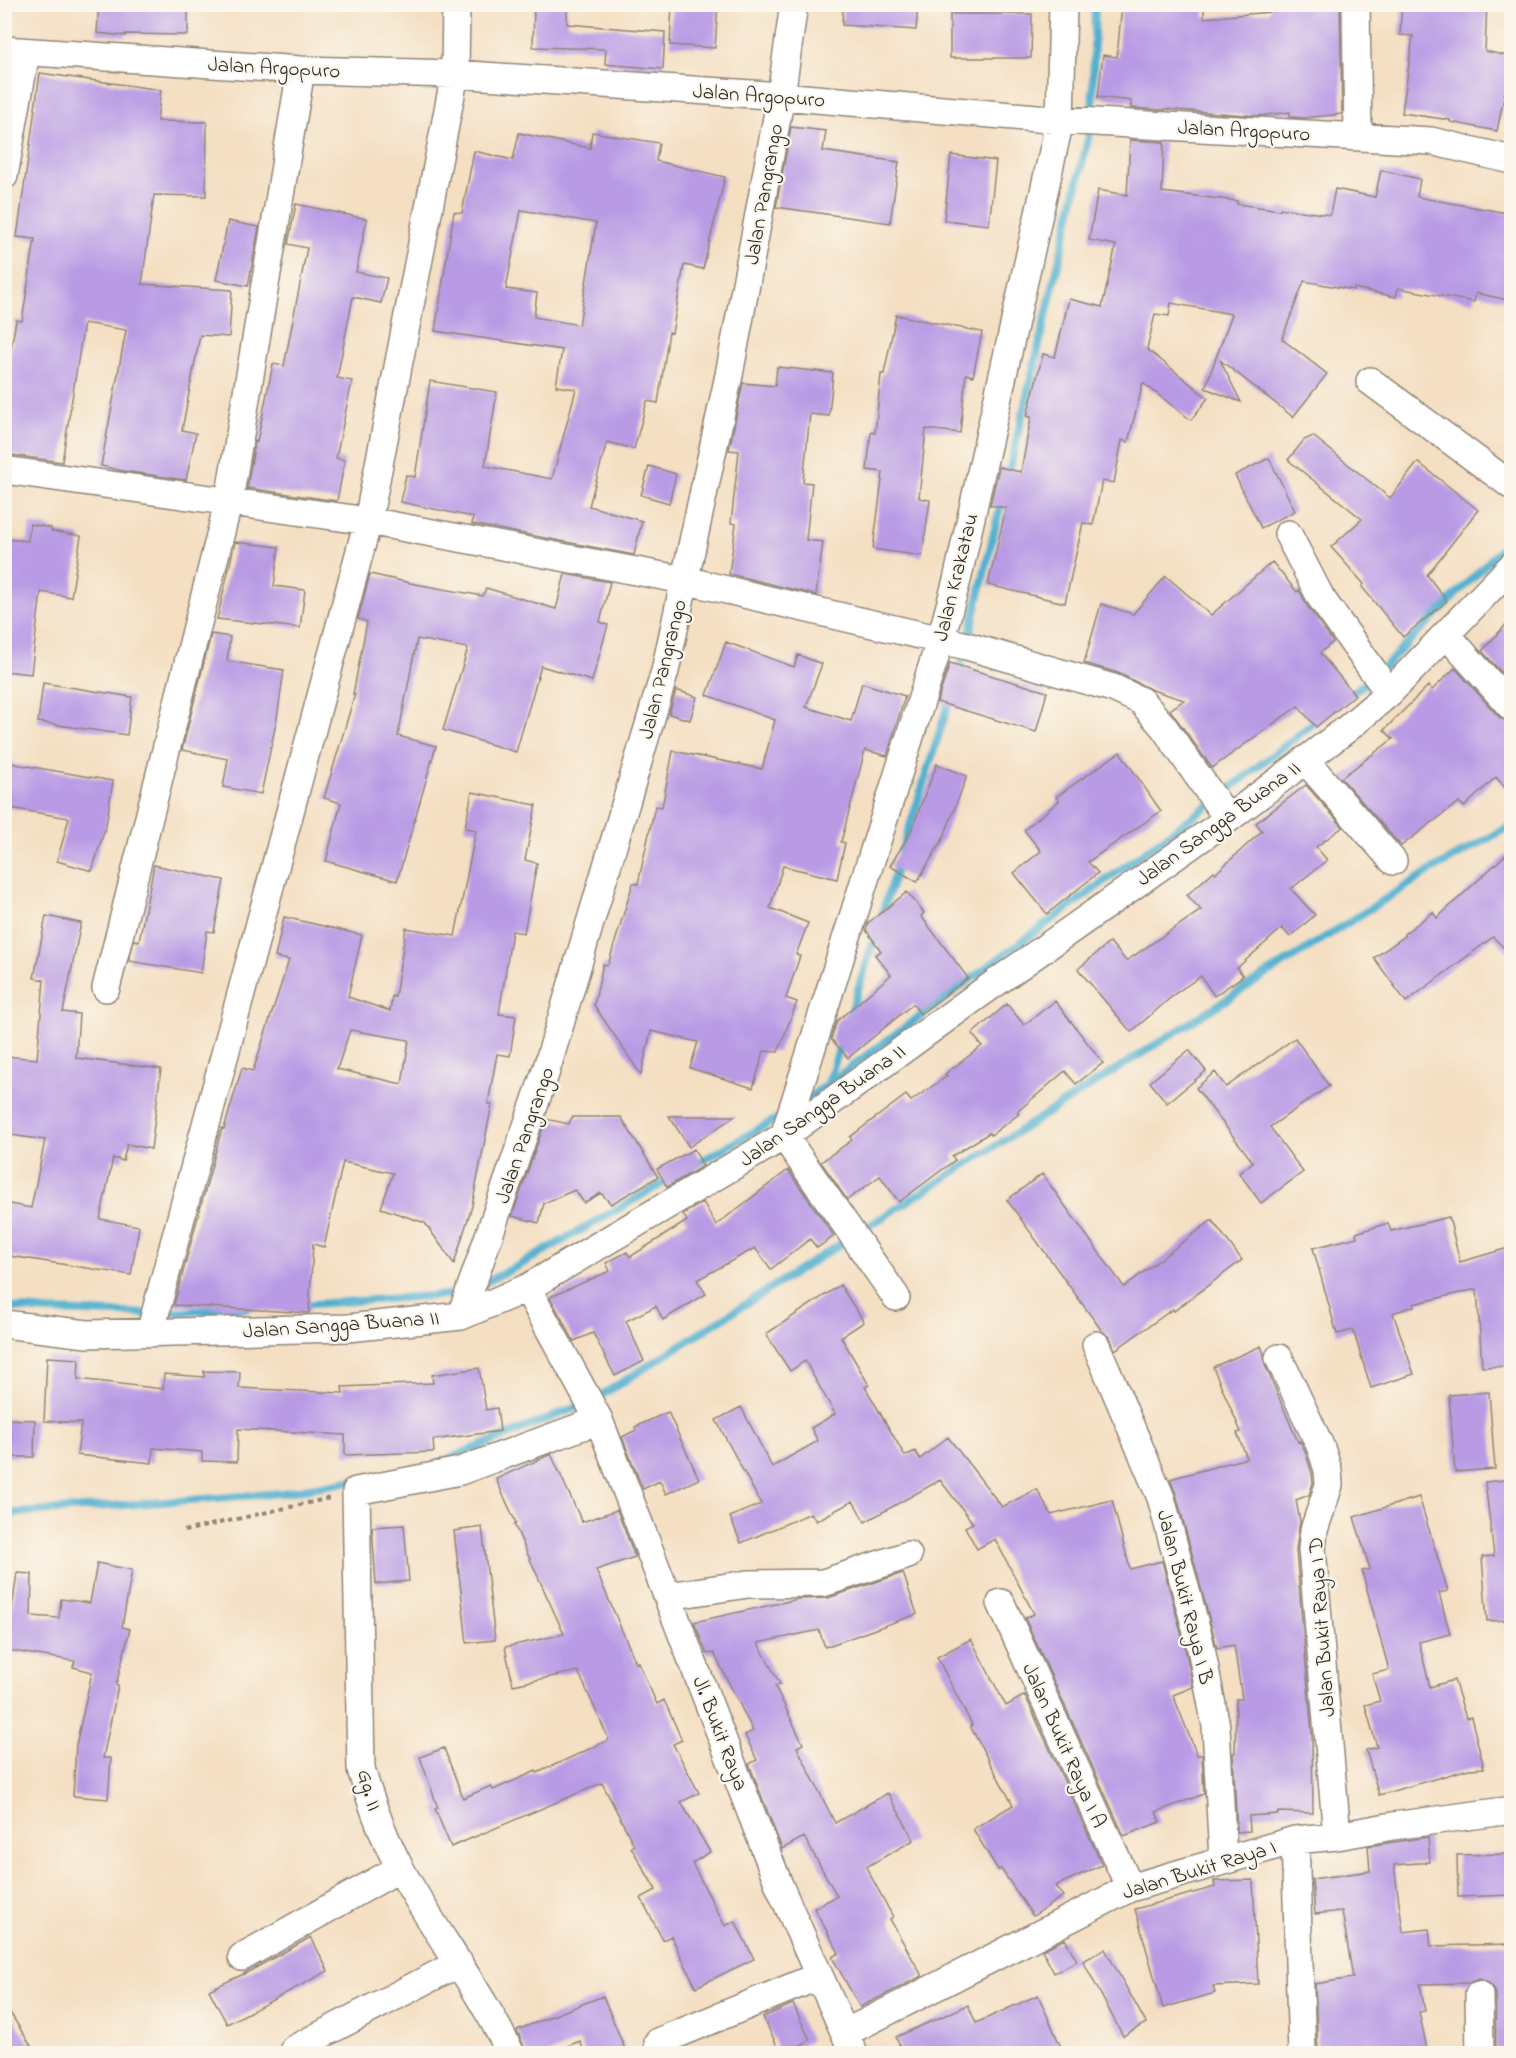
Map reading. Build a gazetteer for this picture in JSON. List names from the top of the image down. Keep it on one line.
{"streets":{"street":["Jalan Argopuro","Jalan Pangrango","Jalan Krakatau","Jalan Sangga Buana II","Jalan Bukit Raya I B","Jalan Bukit Raya I D","Jl. Bukit Raya","Jalan Bukit Raya I A","Gg. II","Jalan Bukit Raya I"]},"crossings":[["Jalan Argopuro","Jalan Pangrango"],["Jalan Argopuro","Jalan Krakatau"],["Jalan Pangrango","Jalan Sangga Buana II"],["Jalan Krakatau","Jalan Sangga Buana II"],["Jalan Sangga Buana II","Jl. Bukit Raya"],["Jalan Bukit Raya I B","Jalan Bukit Raya I"],["Jalan Bukit Raya I D","Jalan Bukit Raya I"],["Jl. Bukit Raya","Jalan Bukit Raya I"],["Jalan Bukit Raya I A","Jalan Bukit Raya I"]]}
